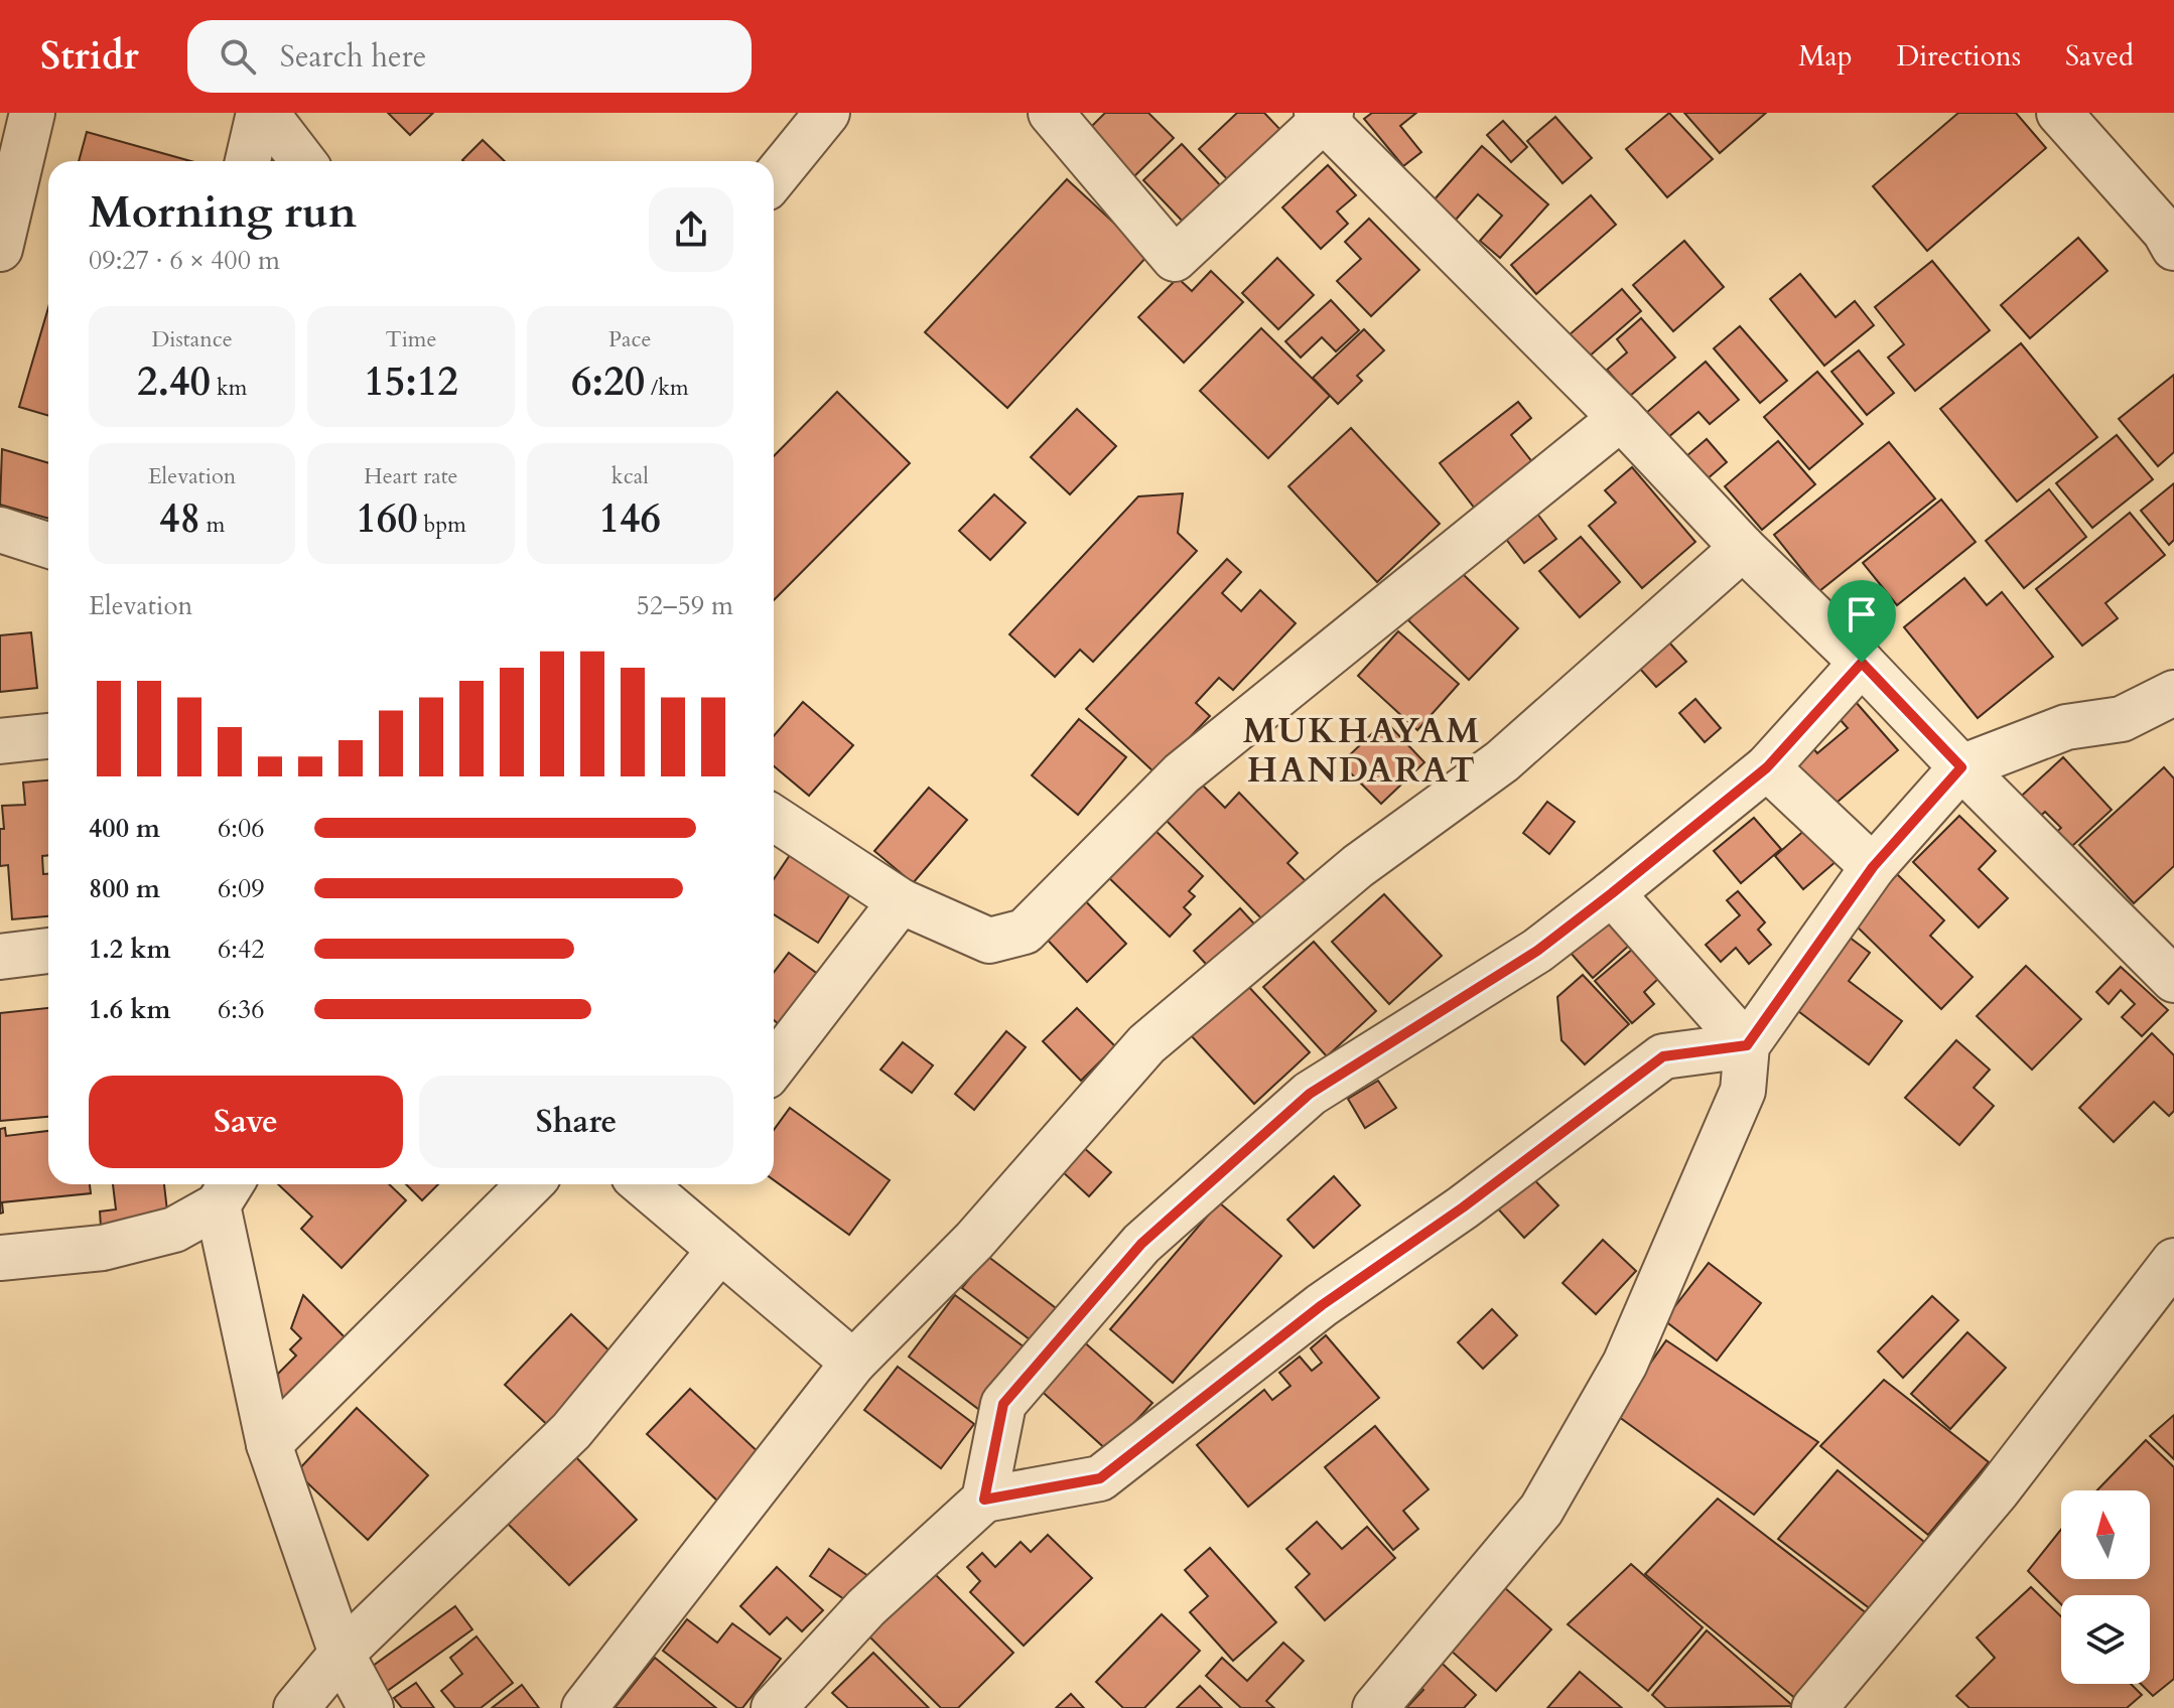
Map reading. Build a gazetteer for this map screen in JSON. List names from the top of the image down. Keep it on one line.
{"districts":["MUKHAYAM HANDARAT"],"north":"top","page":{"header":"Stridr","search":"Search here","nav":["Map","Directions","Saved"],"heading":["Morning run","09:27 · 6 × 400 m"],"stats":[["Distance","2.40 km"],["Time","15:12"],["Pace","6:20 /km"],["Elevation","48 m"],["Heart rate","160 bpm"],["kcal","146"]],"chart":["Elevation","52–59 m"],"list":[{"name":"400 m","note":"6:06"},{"name":"800 m","note":"6:09"},{"name":"1.2 km","note":"6:42"},{"name":"1.6 km","note":"6:36"}],"buttons":["Save","Share"]}}
